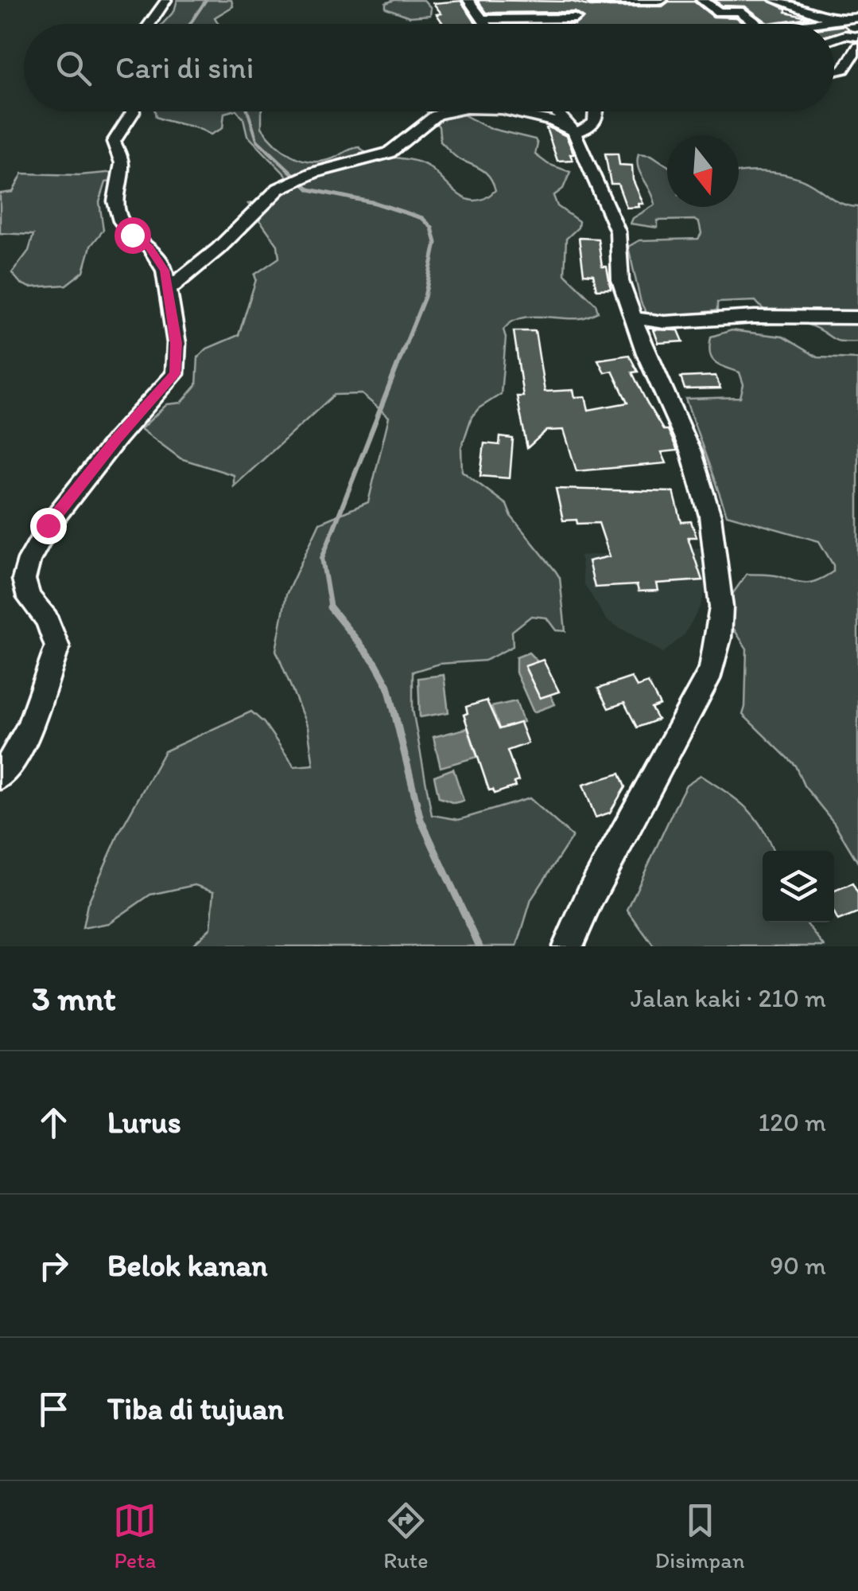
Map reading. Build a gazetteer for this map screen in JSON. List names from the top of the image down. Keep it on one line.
{"north":"bottom","page":{"search":"Cari di sini","heading":["3 mnt","Jalan kaki · 210 m"],"list":[["Lurus","120 m"],["Belok kanan","90 m"],"Tiba di tujuan"],"nav":["Peta","Rute","Disimpan"]}}
